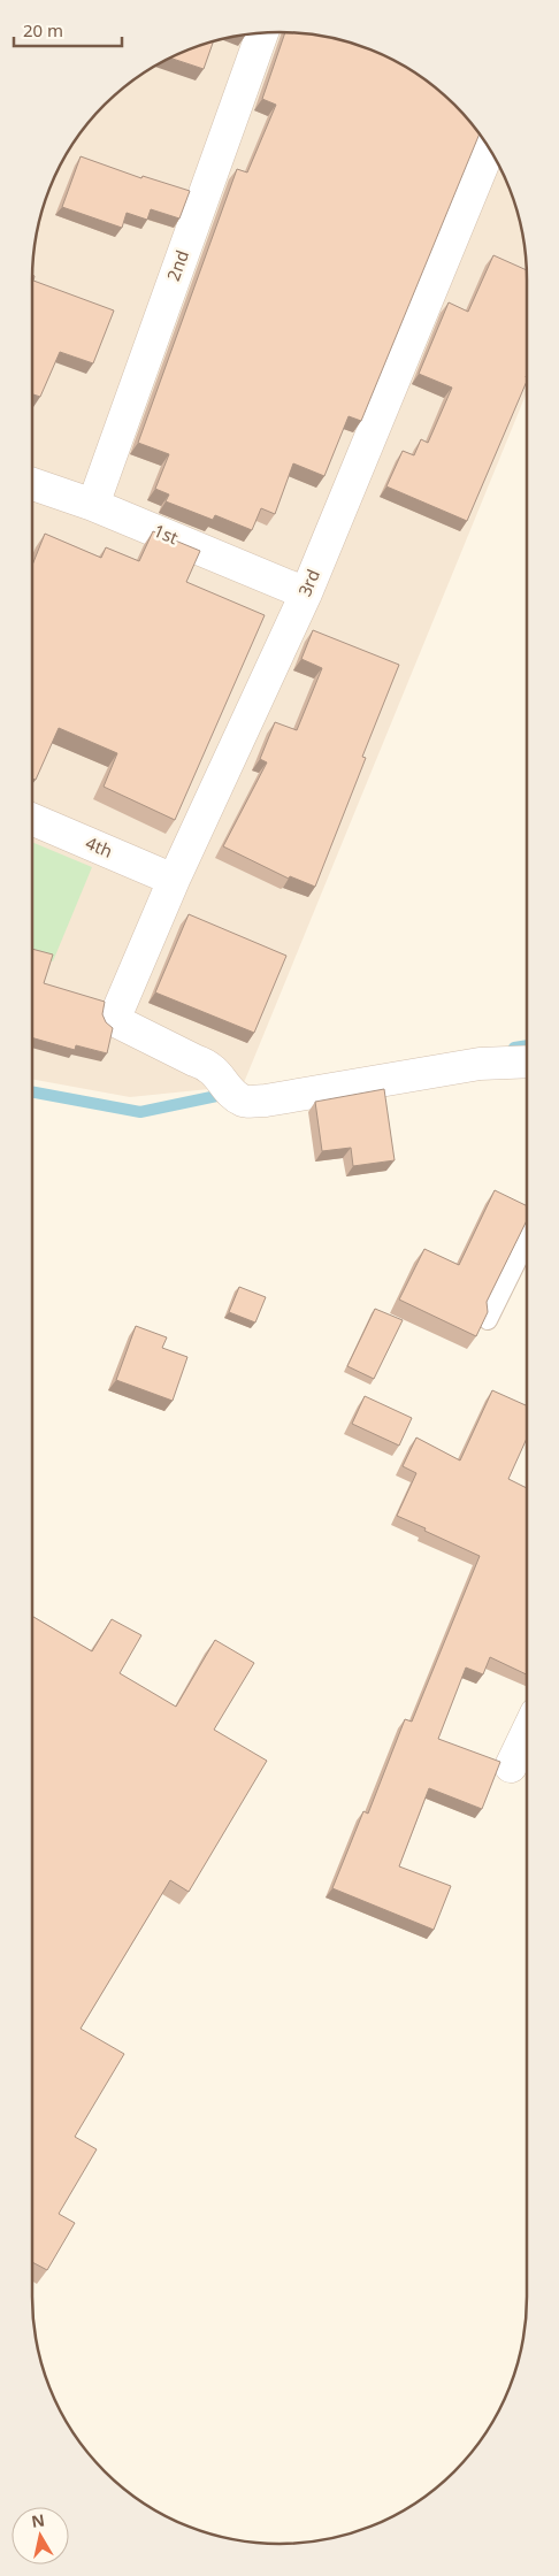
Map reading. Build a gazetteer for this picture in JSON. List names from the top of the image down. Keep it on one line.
{"streets":{"street":["2nd","1st","3rd","4th"]},"crossings":[["2nd","1st"],["1st","3rd"],["3rd","4th"]],"scale_bar":"20 m","north":"top"}
